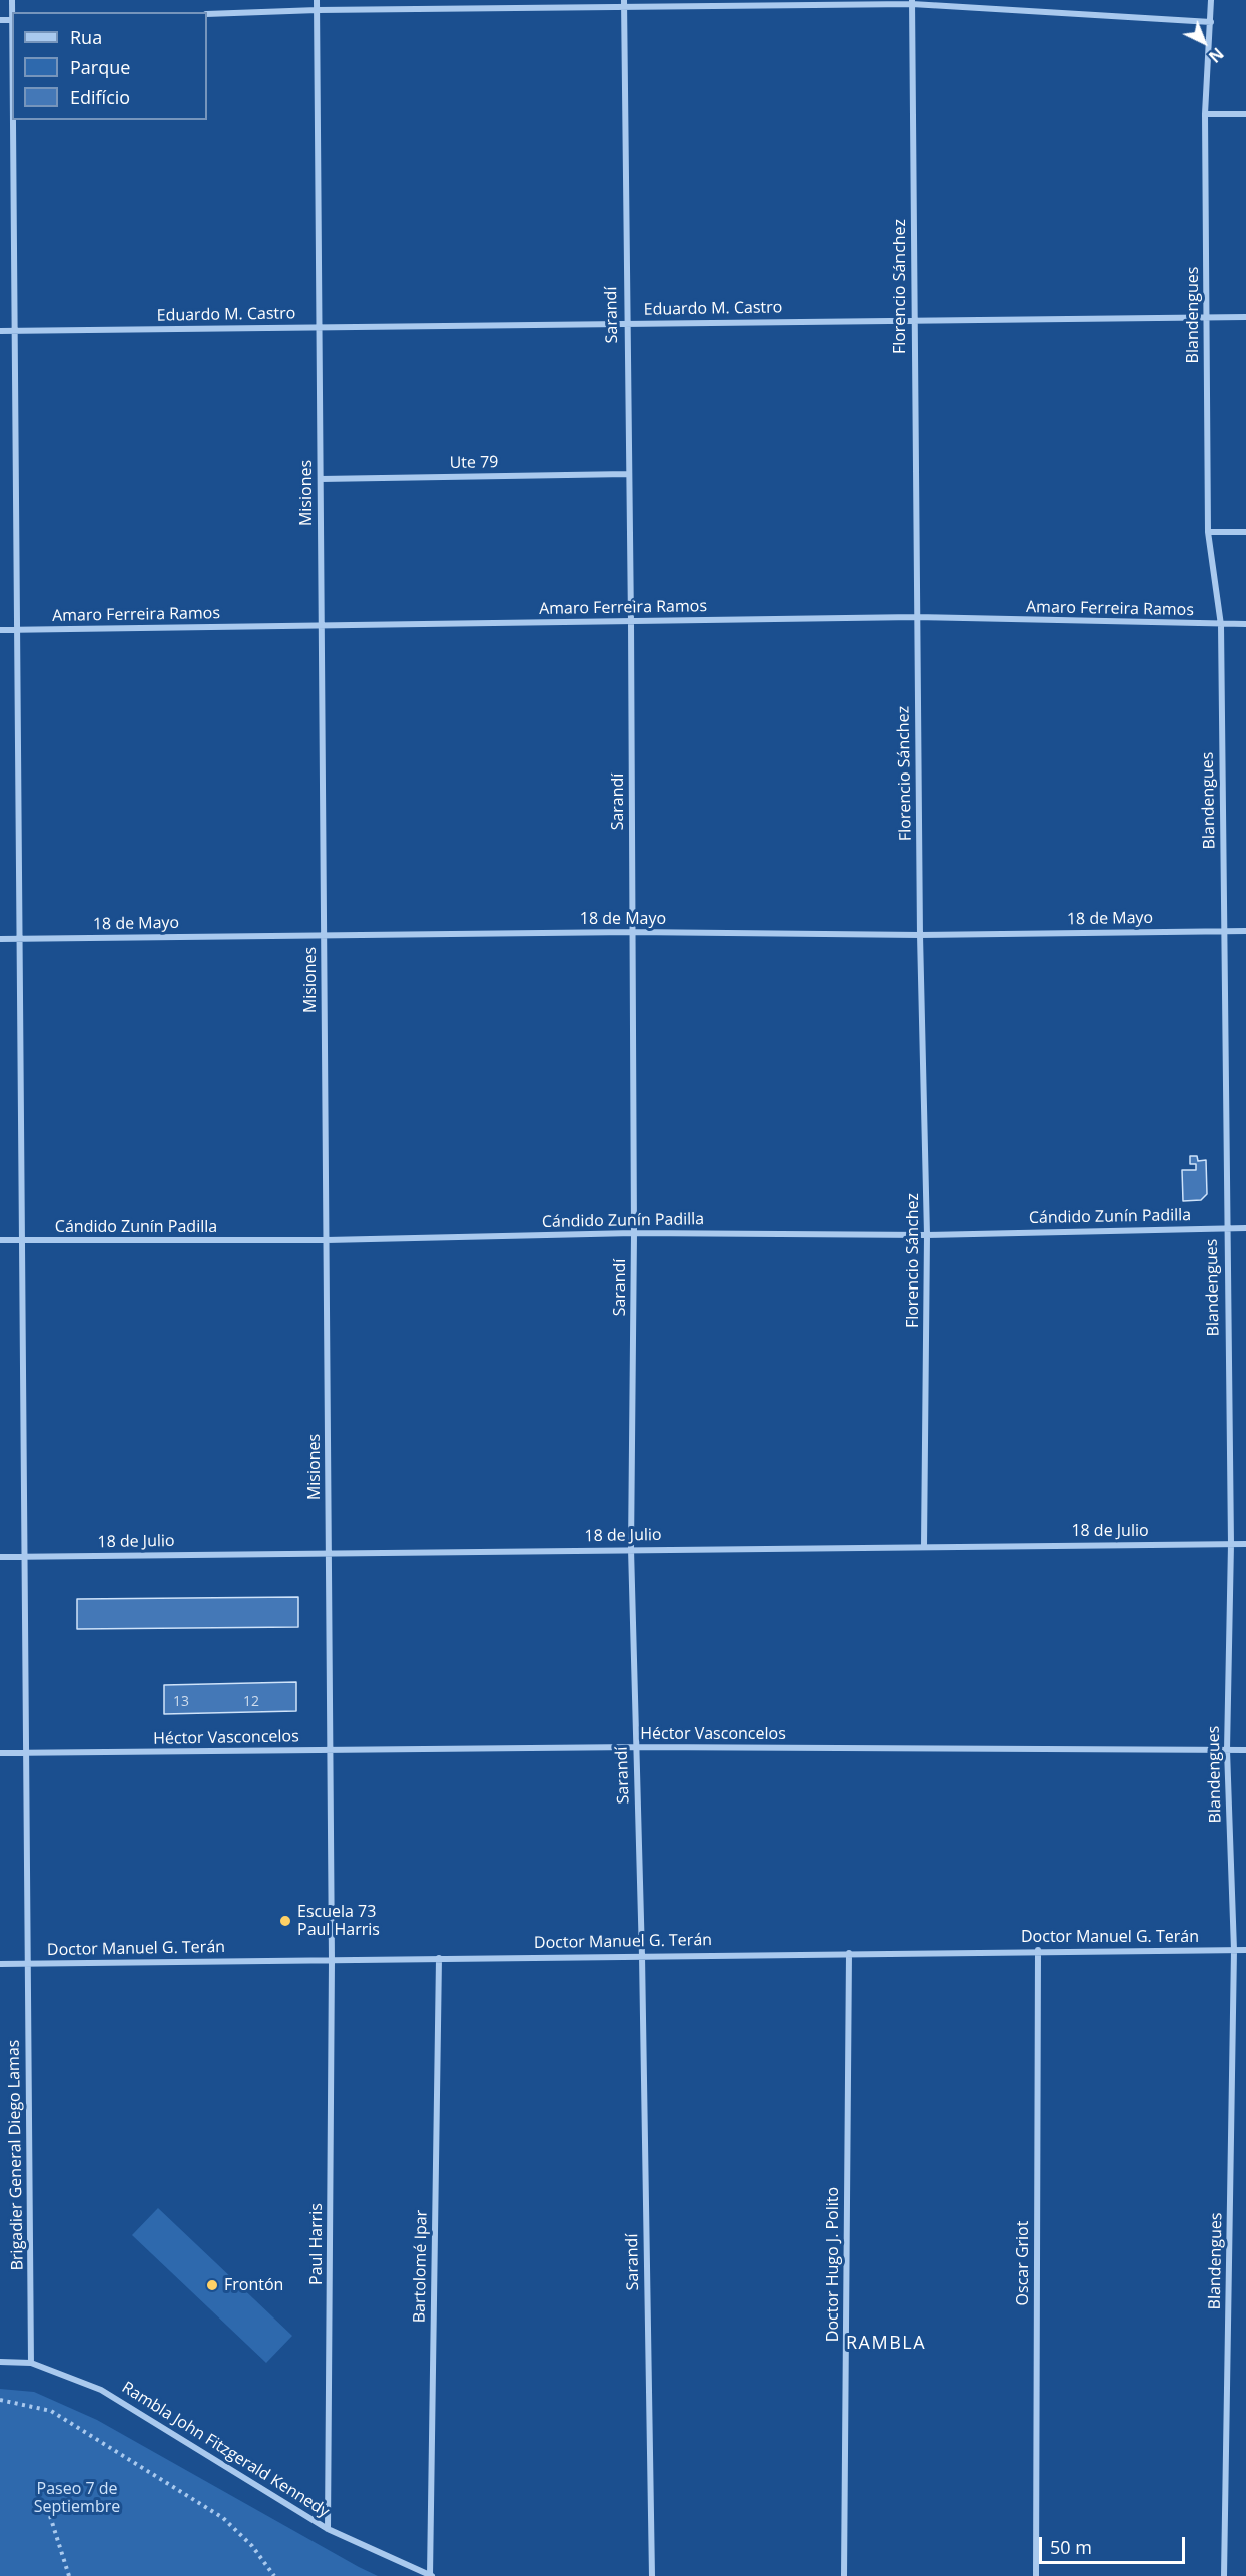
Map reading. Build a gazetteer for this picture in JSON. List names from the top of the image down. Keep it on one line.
{"streets":{"street":["Florencio Sánchez","Eduardo M. Castro","Sarandí","Blandengues","Ute 79","Misiones","Amaro Ferreira Ramos","18 de Mayo","Cándido Zunín Padilla","18 de Julio","Héctor Vasconcelos","Doctor Manuel G. Terán","Brigadier General Diego Lamas","Paul Harris","Oscar Griot","Doctor Hugo J. Polito","Bartolomé Ipar","Rambla John Fitzgerald Kennedy"]},"crossings":[["Florencio Sánchez","Eduardo M. Castro"],["Florencio Sánchez","Amaro Ferreira Ramos"],["Florencio Sánchez","18 de Mayo"],["Florencio Sánchez","Cándido Zunín Padilla"],["Florencio Sánchez","18 de Julio"],["Eduardo M. Castro","Sarandí"],["Eduardo M. Castro","Blandengues"],["Eduardo M. Castro","Misiones"],["Eduardo M. Castro","Brigadier General Diego Lamas"],["Sarandí","Ute 79"],["Sarandí","Amaro Ferreira Ramos"],["Sarandí","18 de Mayo"],["Sarandí","Cándido Zunín Padilla"],["Sarandí","18 de Julio"],["Sarandí","Héctor Vasconcelos"],["Sarandí","Doctor Manuel G. Terán"],["Blandengues","Amaro Ferreira Ramos"],["Blandengues","18 de Mayo"],["Blandengues","Cándido Zunín Padilla"],["Blandengues","18 de Julio"],["Blandengues","Héctor Vasconcelos"],["Blandengues","Doctor Manuel G. Terán"],["Ute 79","Misiones"],["Misiones","Amaro Ferreira Ramos"],["Misiones","18 de Mayo"],["Misiones","Cándido Zunín Padilla"],["Misiones","18 de Julio"],["Misiones","Héctor Vasconcelos"],["Misiones","Doctor Manuel G. Terán"],["Misiones","Paul Harris"],["Amaro Ferreira Ramos","Brigadier General Diego Lamas"],["18 de Mayo","Brigadier General Diego Lamas"],["Cándido Zunín Padilla","Brigadier General Diego Lamas"],["18 de Julio","Brigadier General Diego Lamas"],["Héctor Vasconcelos","Brigadier General Diego Lamas"],["Doctor Manuel G. Terán","Brigadier General Diego Lamas"],["Doctor Manuel G. Terán","Paul Harris"],["Doctor Manuel G. Terán","Oscar Griot"],["Doctor Manuel G. Terán","Doctor Hugo J. Polito"],["Doctor Manuel G. Terán","Bartolomé Ipar"],["Brigadier General Diego Lamas","Rambla John Fitzgerald Kennedy"],["Paul Harris","Rambla John Fitzgerald Kennedy"],["Bartolomé Ipar","Rambla John Fitzgerald Kennedy"]],"districts":["RAMBLA"],"parks":["Paseo 7 de Septiembre"],"places":["Escuela 73 Paul Harris","Frontón"],"house_numbers":["13","12"],"legend":["Rua","Parque","Edifício"],"scale_bar":"50 m","north":"bottom right"}
